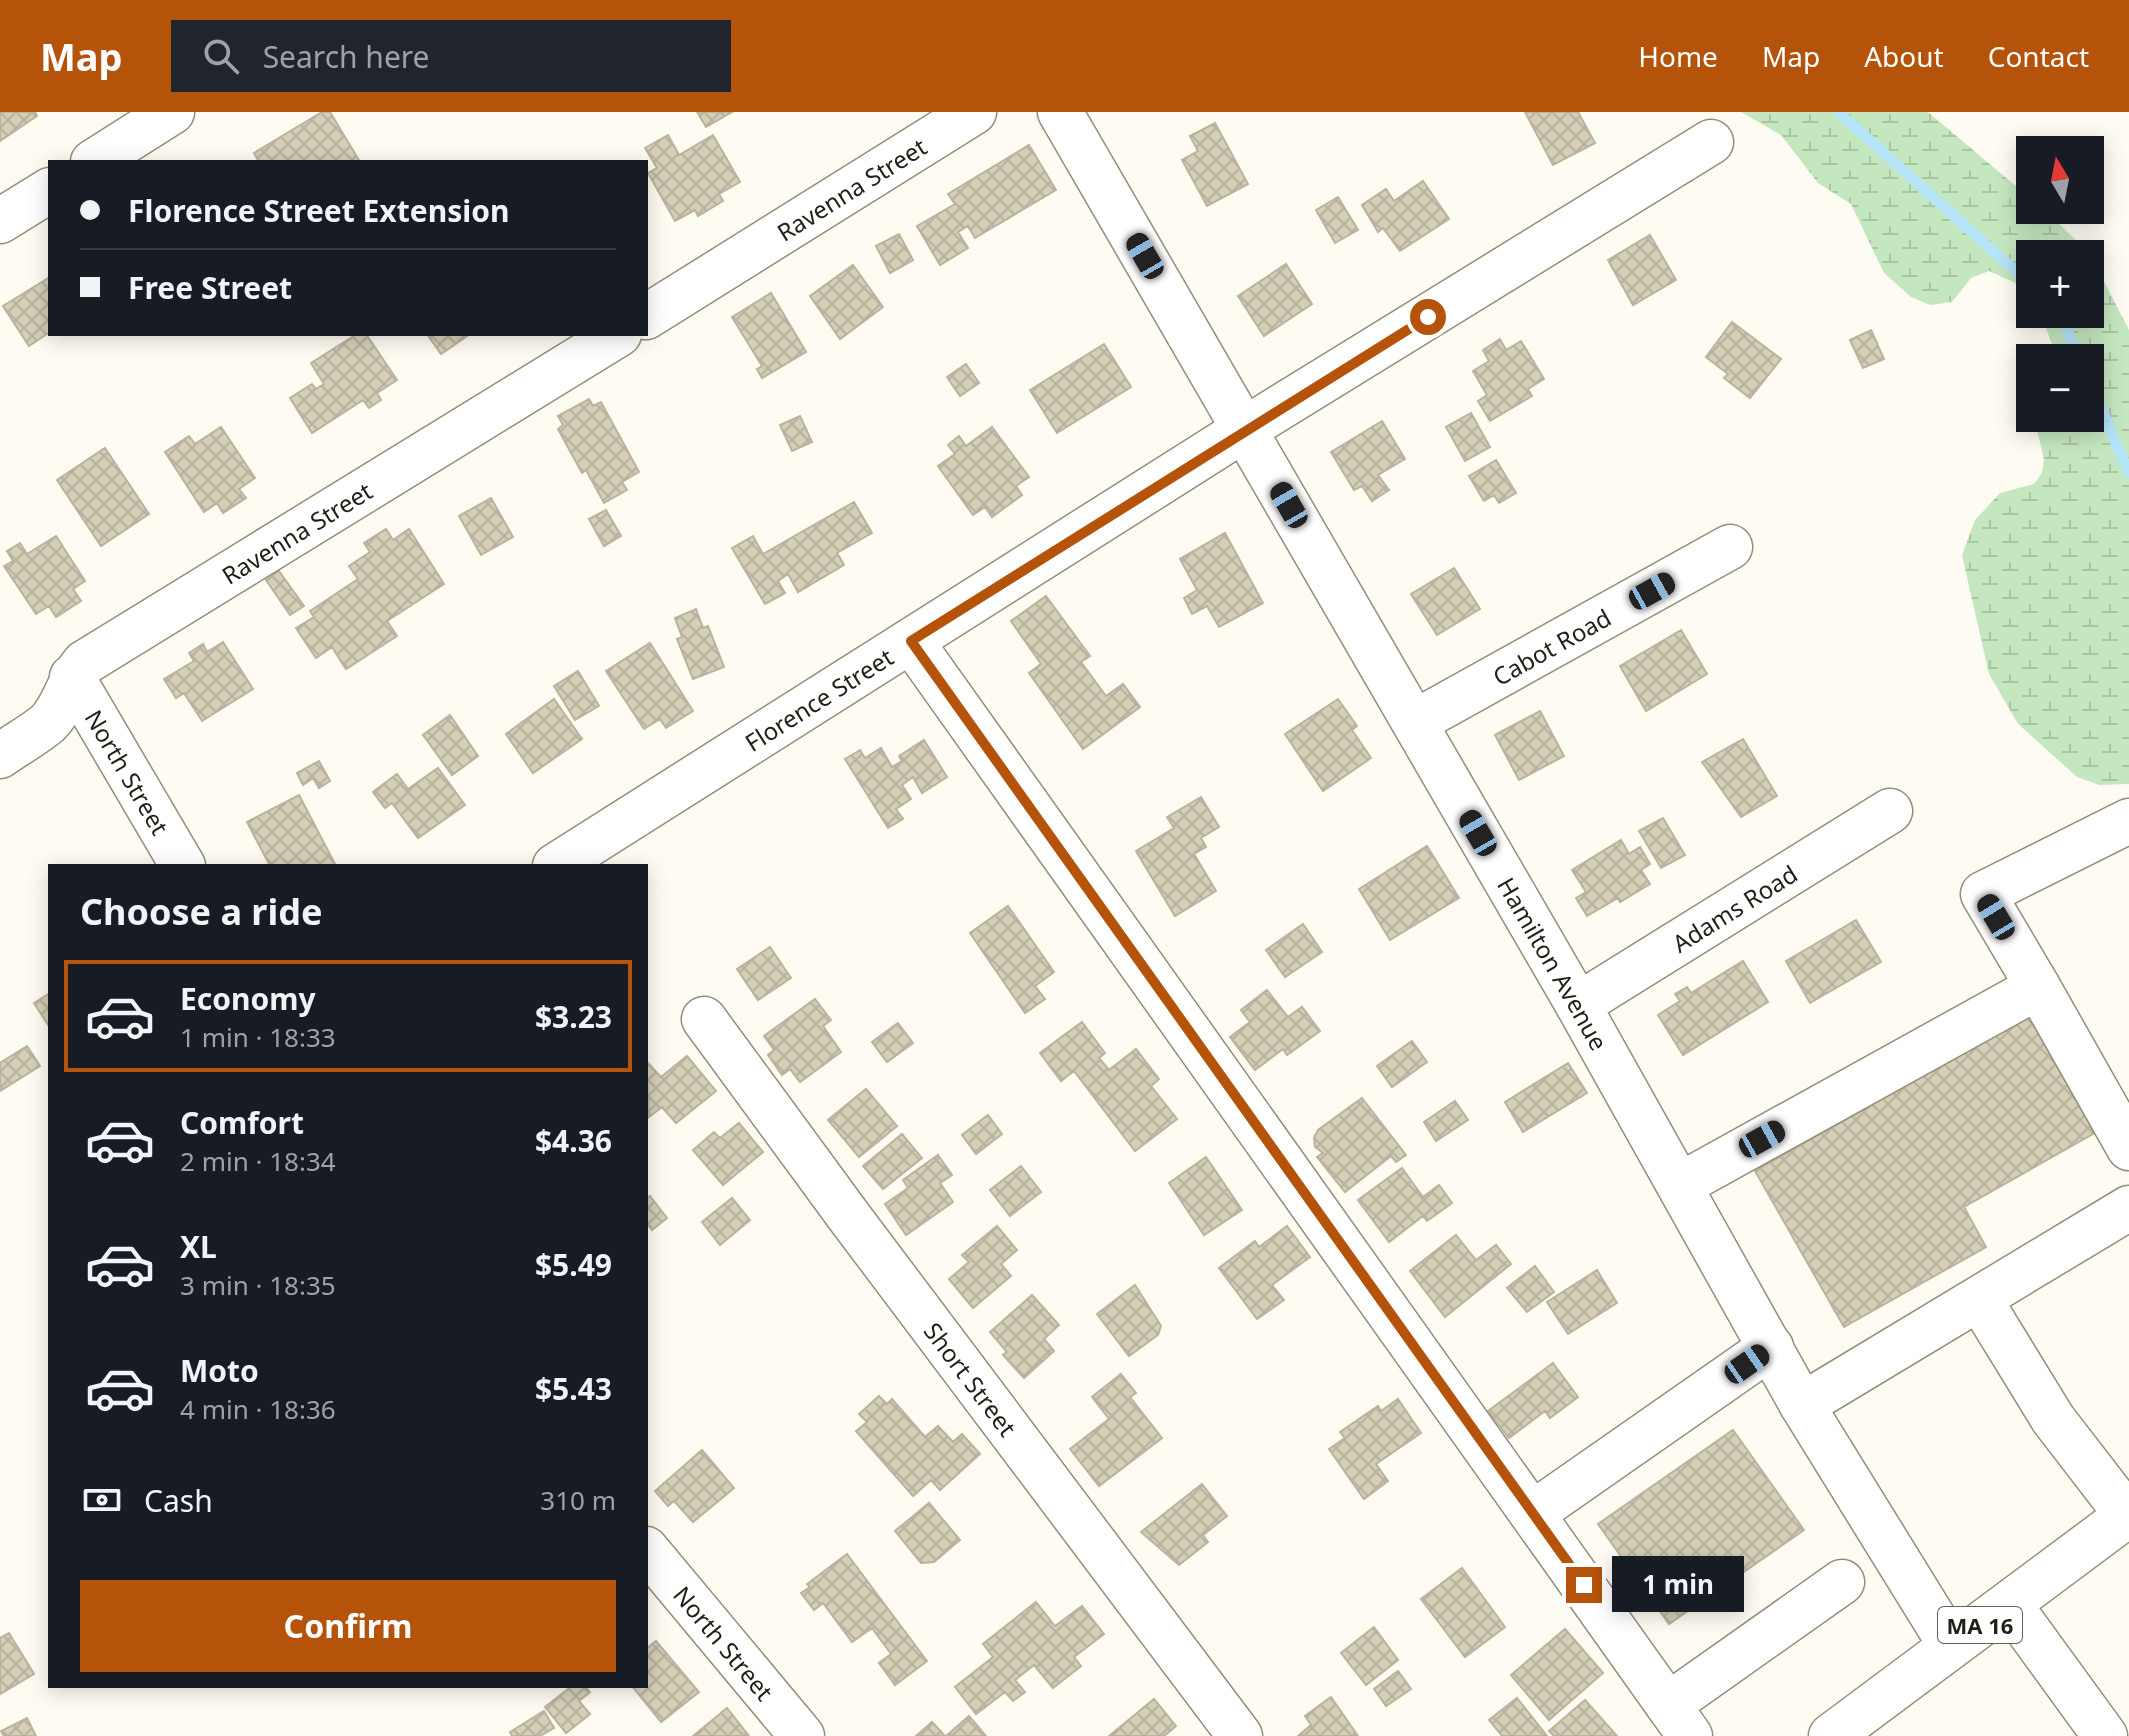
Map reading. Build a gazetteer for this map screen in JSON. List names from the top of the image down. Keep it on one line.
{"streets":{"street":["Ravenna Street","Cabot Road","Florence Street","North Street","Adams Road","Hamilton Avenue","Short Street","MA 16"]},"crossings":[["Ravenna Street","North Street"],["Cabot Road","Hamilton Avenue"],["Florence Street","Hamilton Avenue"],["Adams Road","Hamilton Avenue"],["Hamilton Avenue","MA 16"]],"north":"top","page":{"header":"Map","search":"Search here","nav":["Home","Map","About","Contact"],"map_buttons":["+","−"],"banner":["Florence Street Extension","Free Street"],"heading":"Choose a ride","list":[{"name":"Economy","note":"1 min · 18:33","value":"$3.23"},{"name":"Comfort","note":"2 min · 18:34","value":"$4.36"},{"name":"XL","note":"3 min · 18:35","value":"$5.49"},{"name":"Moto","note":"4 min · 18:36","value":"$5.43"}],"pay":["Cash","310 m"],"bubble":"1 min","buttons":"Confirm"}}
